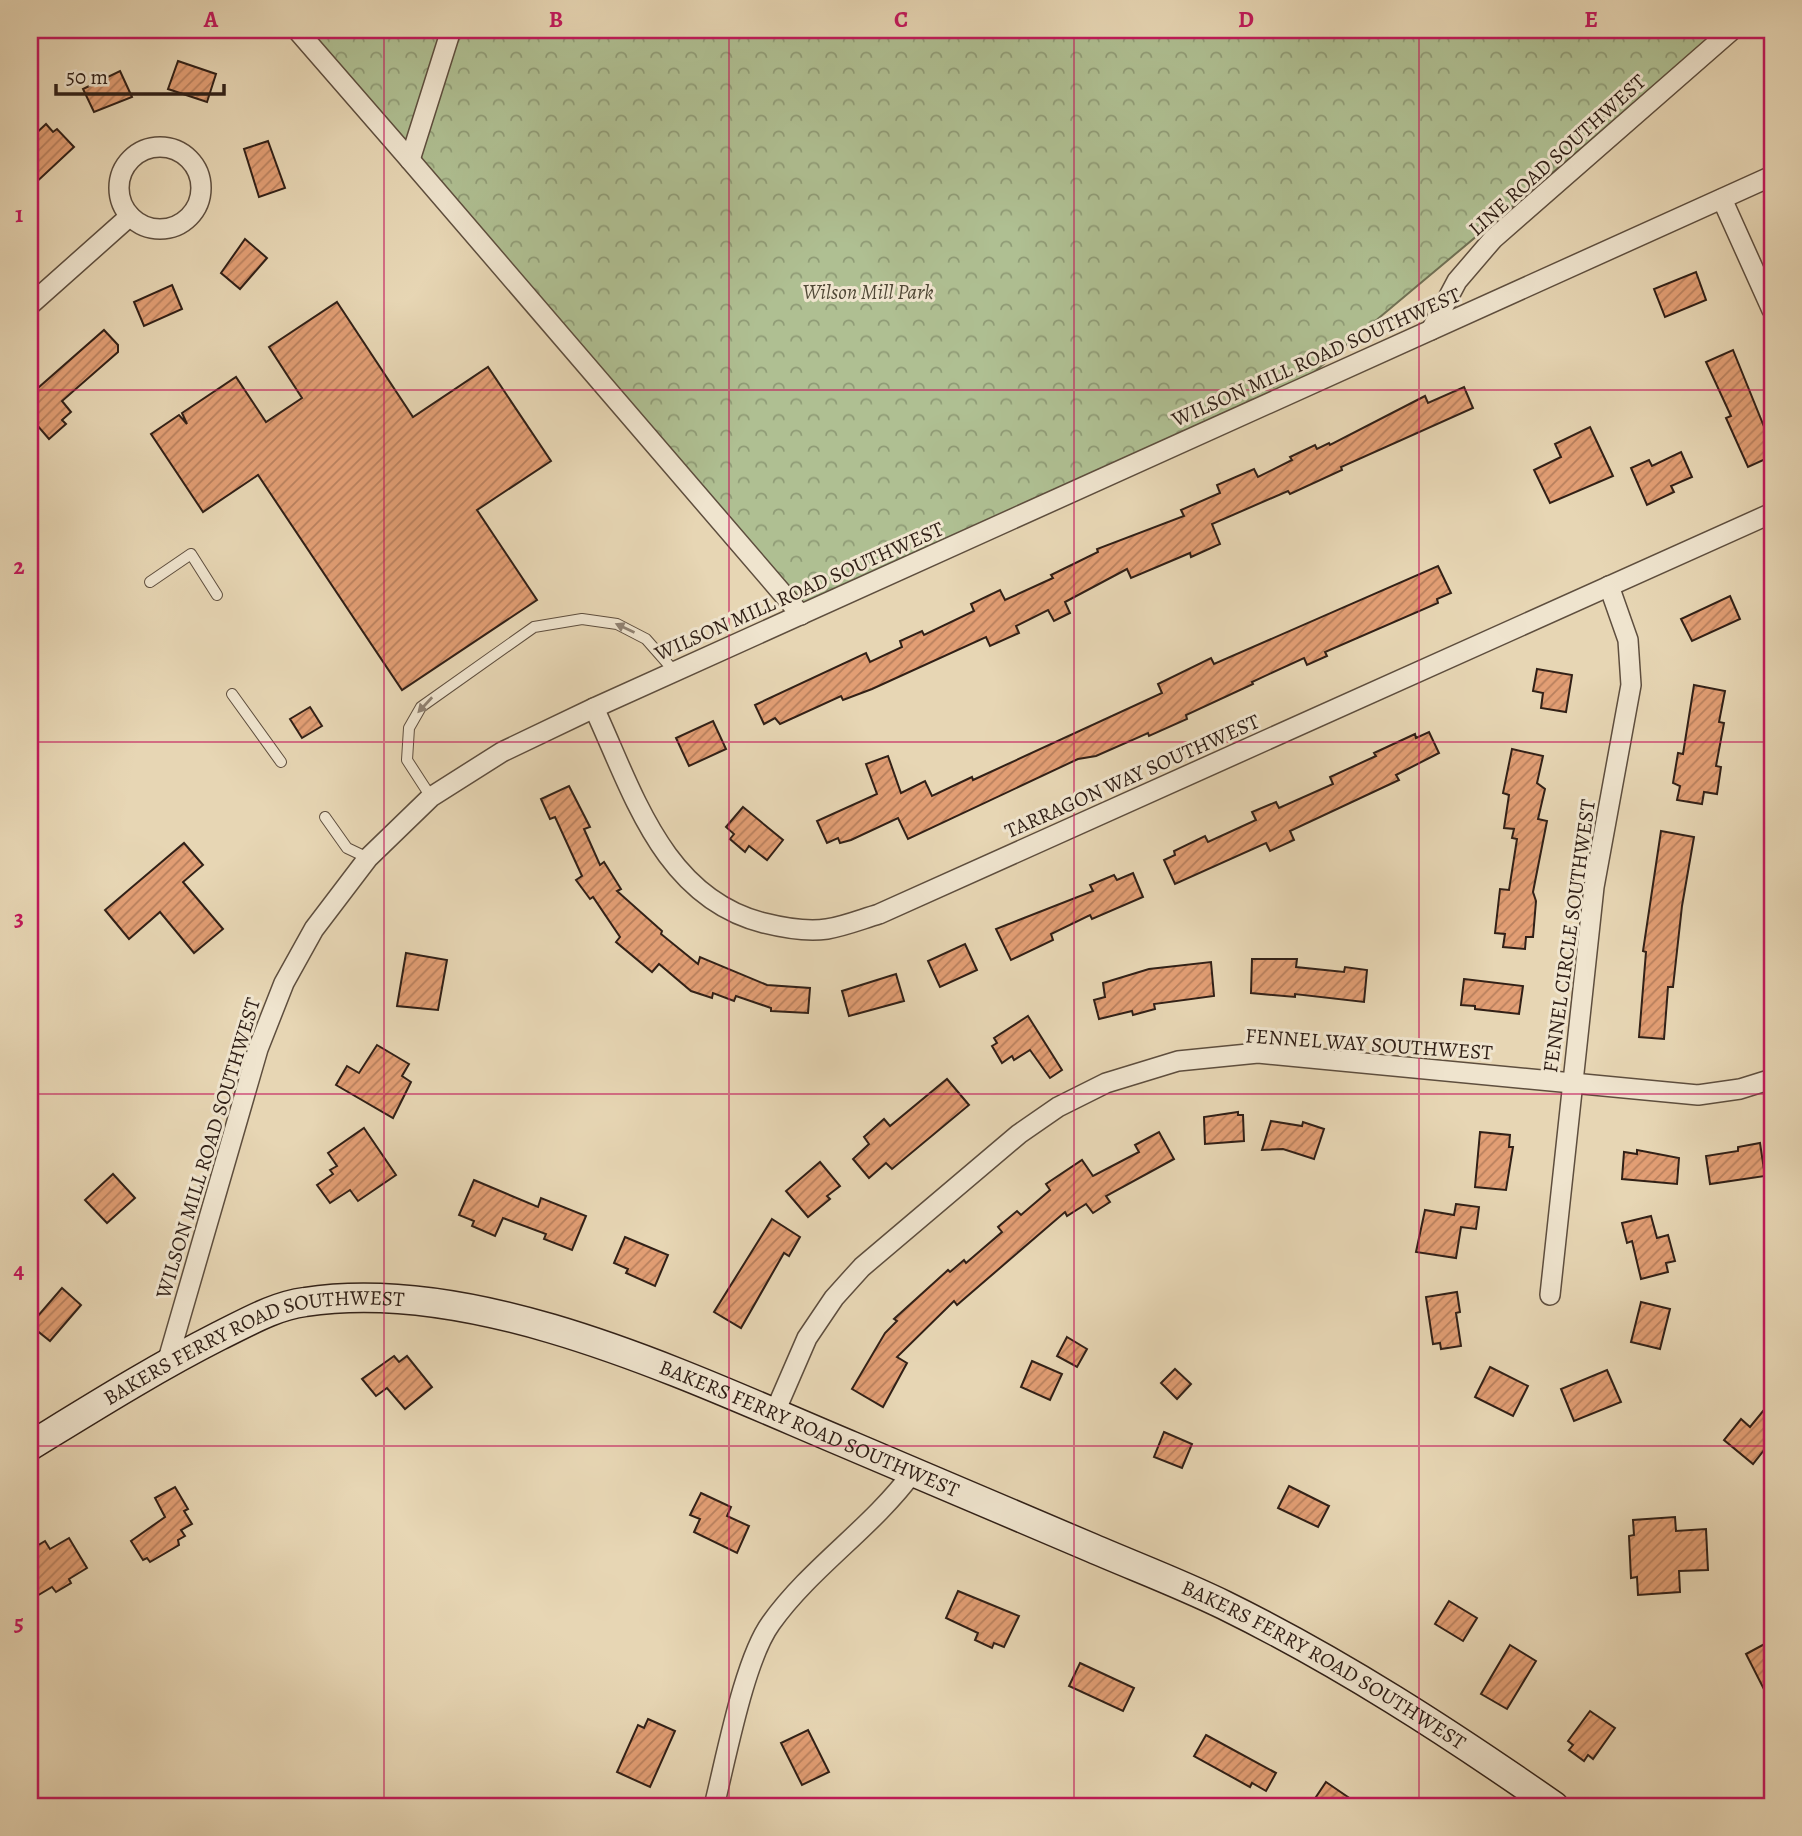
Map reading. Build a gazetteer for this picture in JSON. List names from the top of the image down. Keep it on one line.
{"streets":{"street":["LINE ROAD SOUTHWEST","WILSON MILL ROAD SOUTHWEST","TARRAGON WAY SOUTHWEST","FENNEL CIRCLE SOUTHWEST","FENNEL WAY SOUTHWEST","BAKERS FERRY ROAD SOUTHWEST"]},"crossings":[["LINE ROAD SOUTHWEST","WILSON MILL ROAD SOUTHWEST"],["WILSON MILL ROAD SOUTHWEST","TARRAGON WAY SOUTHWEST"],["WILSON MILL ROAD SOUTHWEST","BAKERS FERRY ROAD SOUTHWEST"],["TARRAGON WAY SOUTHWEST","FENNEL CIRCLE SOUTHWEST"],["FENNEL CIRCLE SOUTHWEST","FENNEL WAY SOUTHWEST"],["FENNEL WAY SOUTHWEST","BAKERS FERRY ROAD SOUTHWEST"]],"parks":["Wilson Mill Park"],"scale_bar":"50 m","grid":{"columns":["A","B","C","D","E"],"rows":["1","2","3","4","5"]}}
